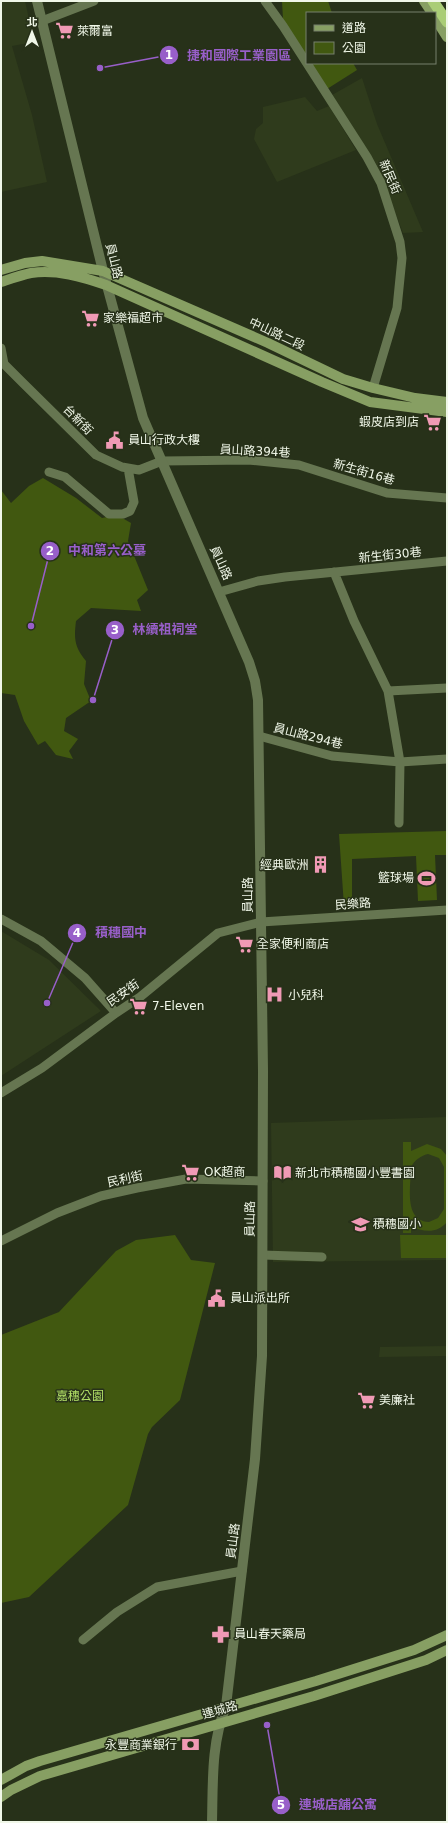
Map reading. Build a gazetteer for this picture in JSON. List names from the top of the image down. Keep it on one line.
{"streets":{"main road":["中山路二段","連城路"],"street":["新民街","員山路","台新街","員山路394巷","新生街16巷","新生街30巷","員山路294巷","民樂路","民安街","民利街"]},"crossings":[["新民街","中山路二段"],["員山路","中山路二段"],["員山路","台新街"],["員山路","員山路394巷"],["員山路","新生街30巷"],["員山路","員山路294巷"],["員山路","民樂路"],["員山路","民安街"],["員山路","民利街"],["員山路","連城路"],["台新街","員山路394巷"],["員山路394巷","新生街16巷"],["民樂路","民安街"]],"parks":["嘉穗公園"],"places":{"supermarket":["萊爾富","家樂福超市","蝦皮店到店","全家便利商店","7-Eleven","OK超商","美廉社"],"other":["捷和國際工業園區","中和第六公墓","林續祖祠堂","積穗國中","連城店舖公寓"],"public building":["員山行政大樓","員山派出所"],"building":["經典歐洲"],"sports":["籃球場"],"hospital":["小兒科"],"library":["新北市積穗國小豐書園"],"school or university":["積穗國小"],"pharmacy":["員山春天藥局"],"bank":["永豐商業銀行"]},"legend":["道路","公園"],"north":"top"}
